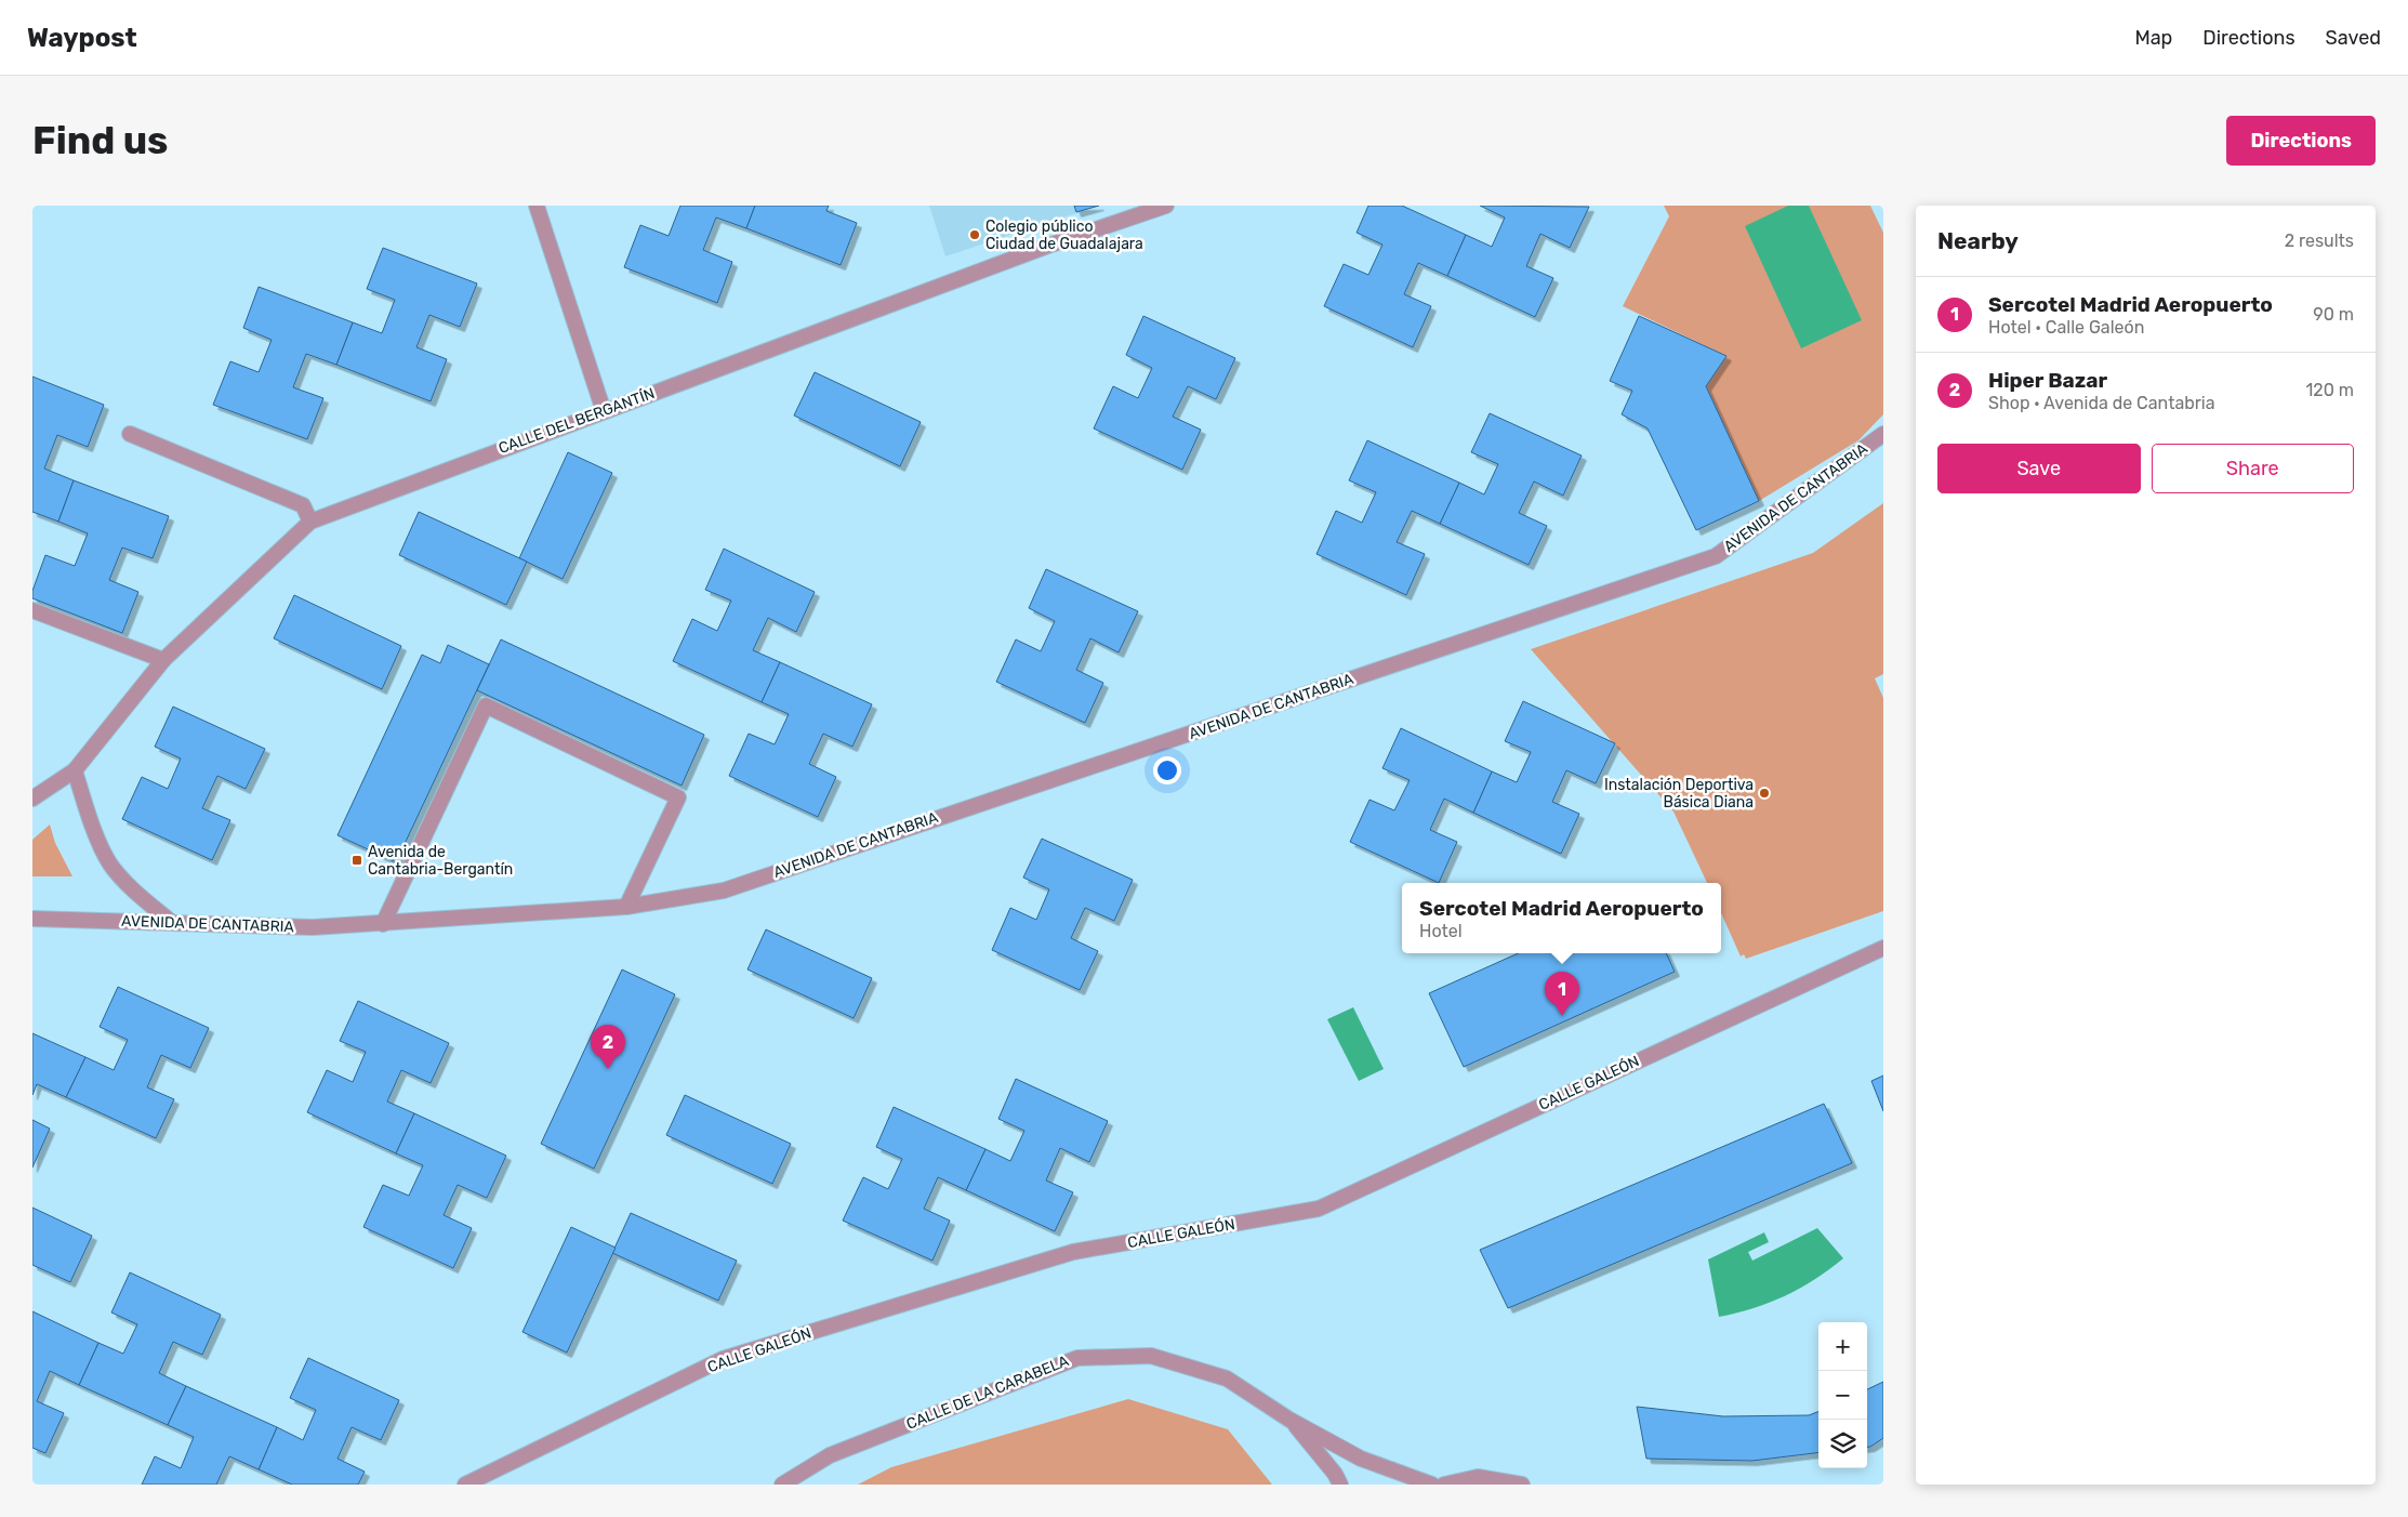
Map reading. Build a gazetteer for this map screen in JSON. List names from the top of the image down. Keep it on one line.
{"streets":{"street":["CALLE DEL BERGANTÍN","AVENIDA DE CANTABRIA","CALLE GALEÓN","CALLE DE LA CARABELA"]},"places":{"other":["Colegio público Ciudad de Guadalajara","Instalación Deportiva Básica Diana"],"transit":["Avenida de Cantabria-Bergantín"]},"page":{"header":"Waypost","nav":["Map","Directions","Saved"],"buttons":["Directions",["Save","Share"]],"title":"Find us","heading":["Nearby","2 results"],"list":[{"mark":"1","name":"Sercotel Madrid Aeropuerto","note":"Hotel · Calle Galeón","value":"90 m"},{"mark":"2","name":"Hiper Bazar","note":"Shop · Avenida de Cantabria","value":"120 m"}],"popup":["Sercotel Madrid Aeropuerto","Hotel"],"pins":["1","2"],"map_buttons":["+","−"]}}
